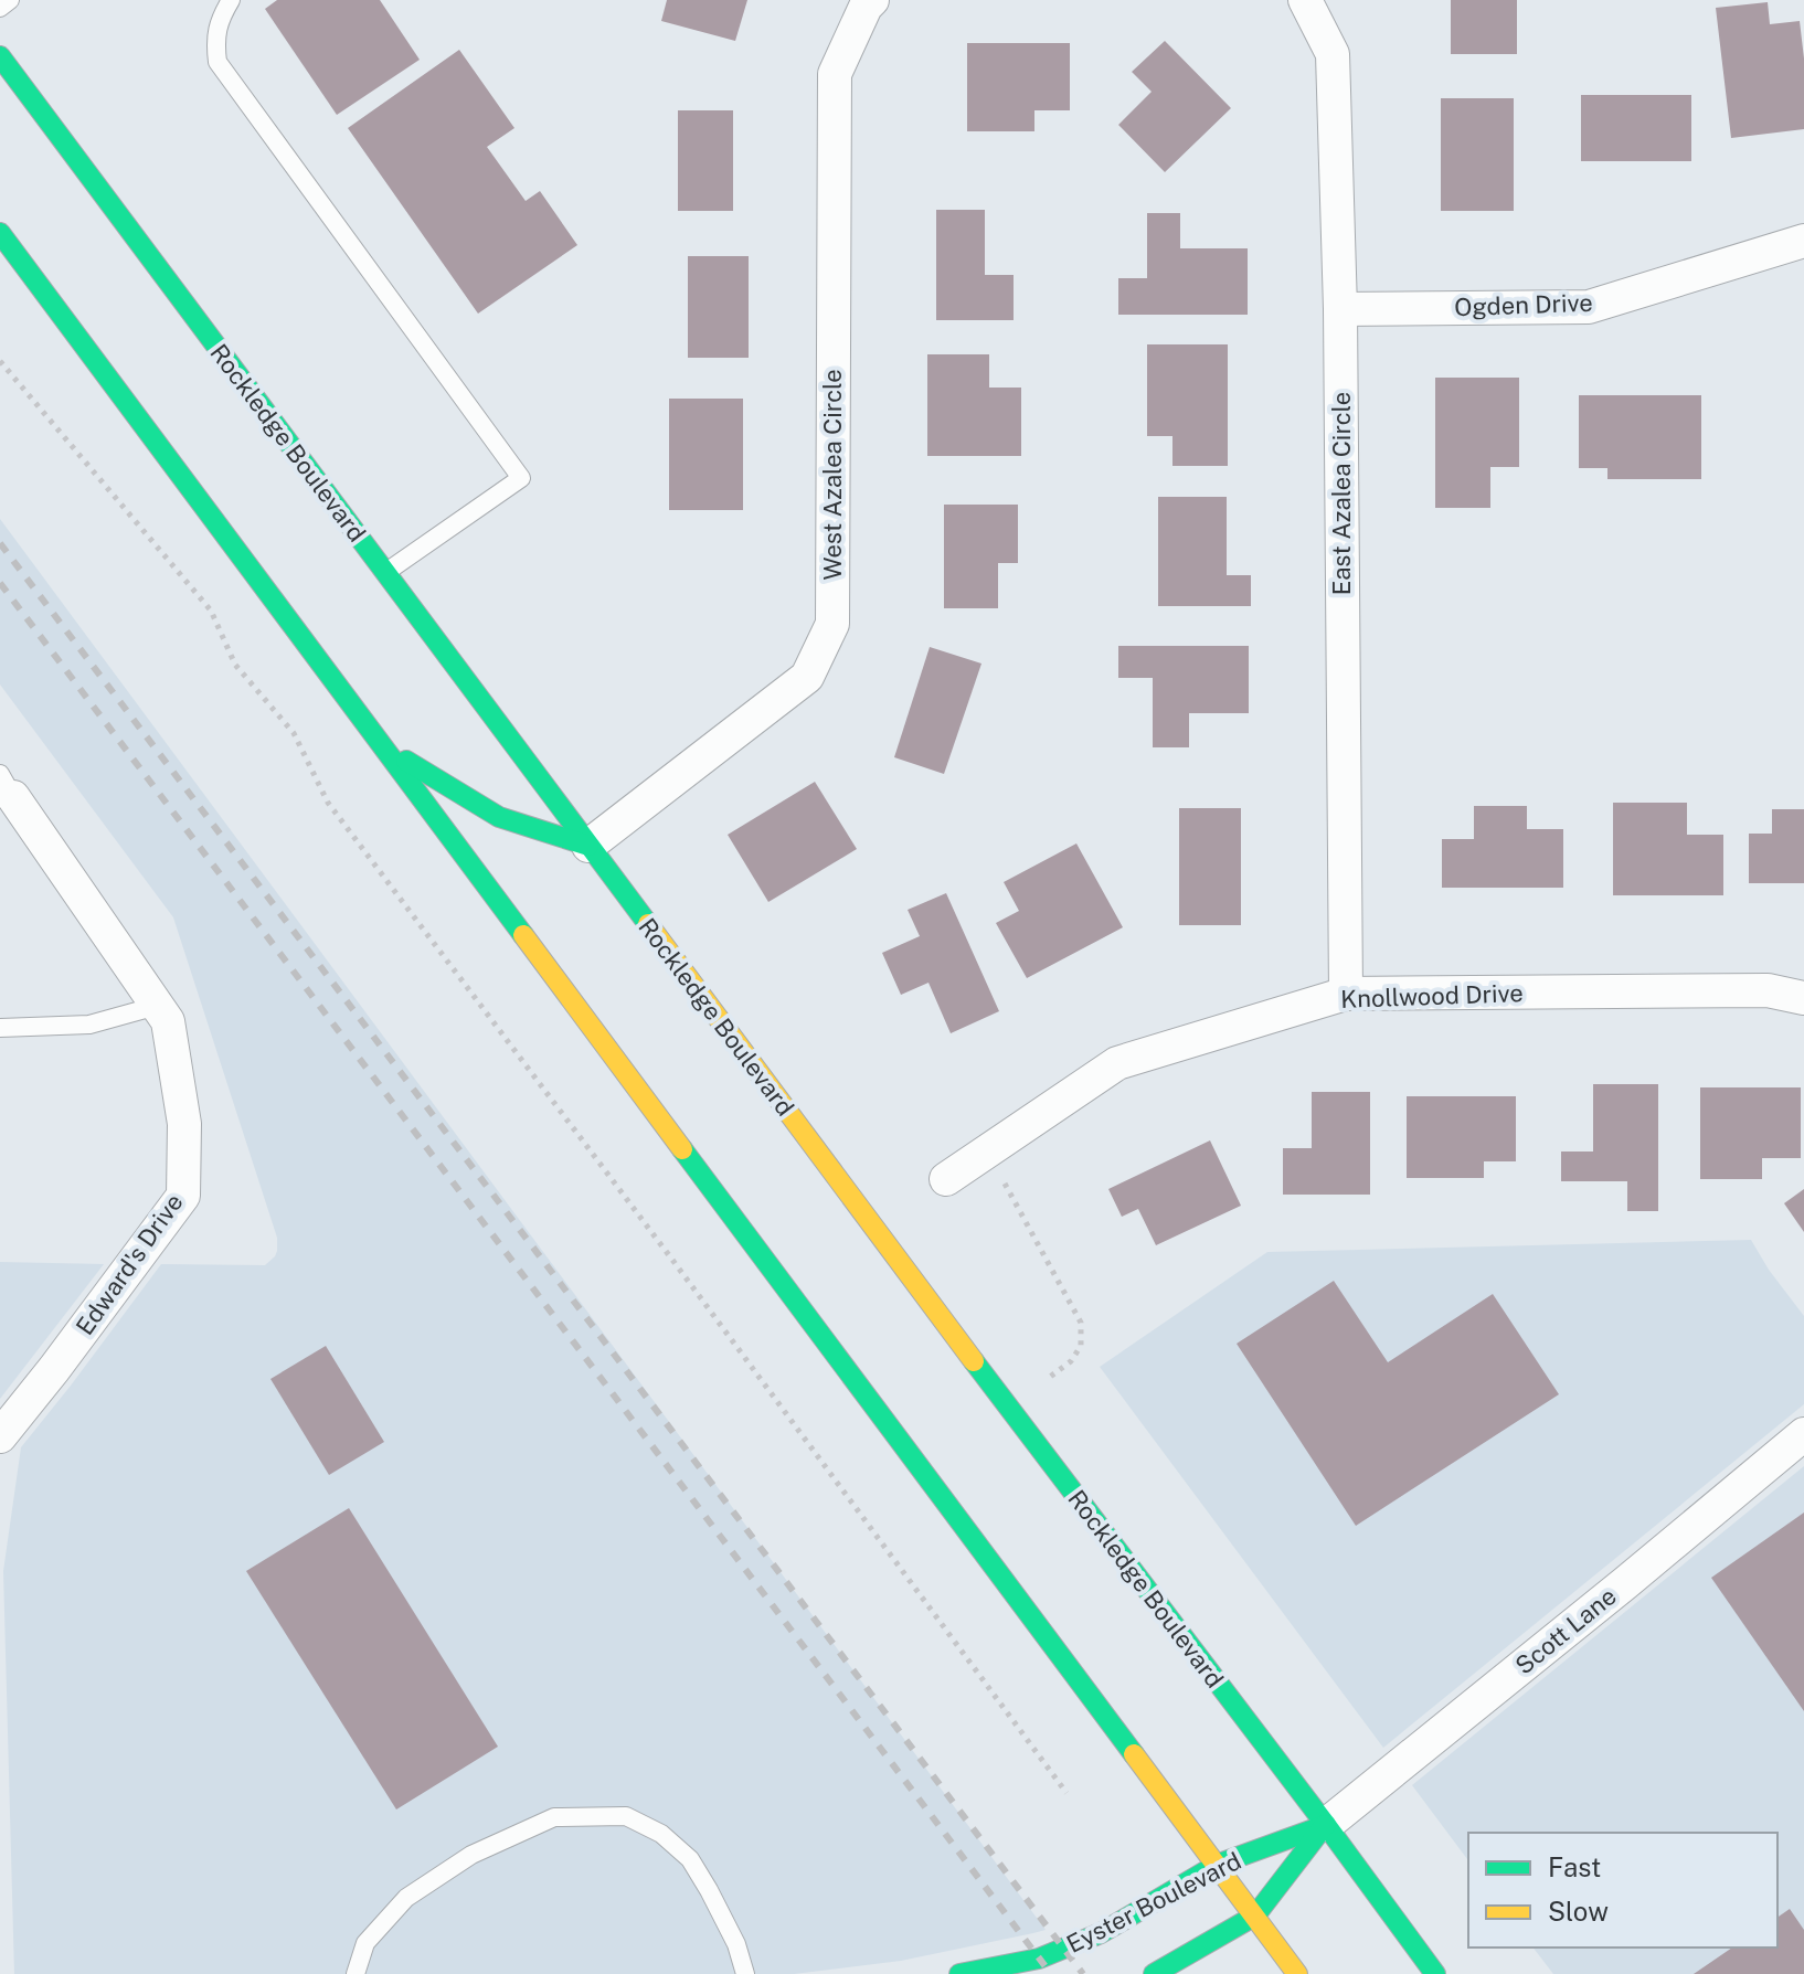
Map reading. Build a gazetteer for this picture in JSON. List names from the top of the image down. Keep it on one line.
{"streets":{"main road":["Rockledge Boulevard","Eyster Boulevard"],"street":["Ogden Drive","West Azalea Circle","East Azalea Circle","Knollwood Drive","Edward's Drive","Scott Lane"]},"crossings":[["Ogden Drive","East Azalea Circle"],["Rockledge Boulevard","West Azalea Circle"],["Rockledge Boulevard","Scott Lane"],["Rockledge Boulevard","Eyster Boulevard"],["East Azalea Circle","Knollwood Drive"],["Scott Lane","Eyster Boulevard"]],"legend":["Fast","Slow"]}
